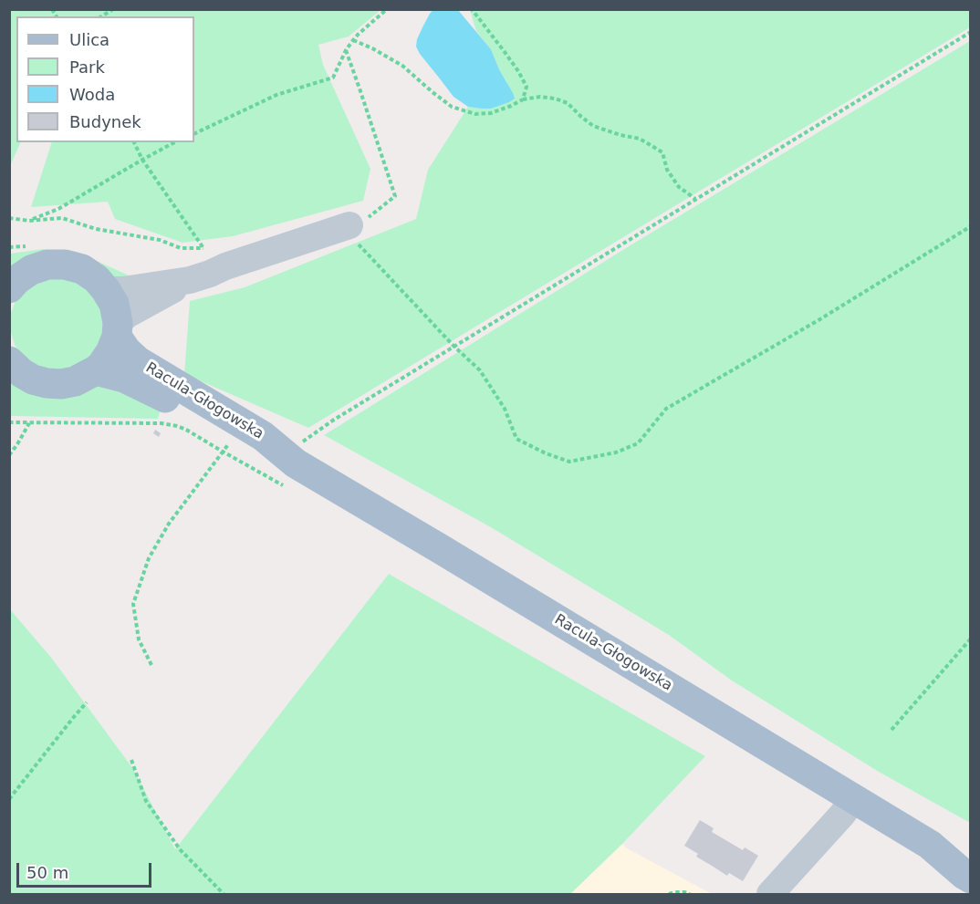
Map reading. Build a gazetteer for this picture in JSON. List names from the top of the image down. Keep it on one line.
{"streets":{"main road":["Racula-Głogowska"]},"legend":["Ulica","Park","Woda","Budynek"],"scale_bar":"50 m"}
